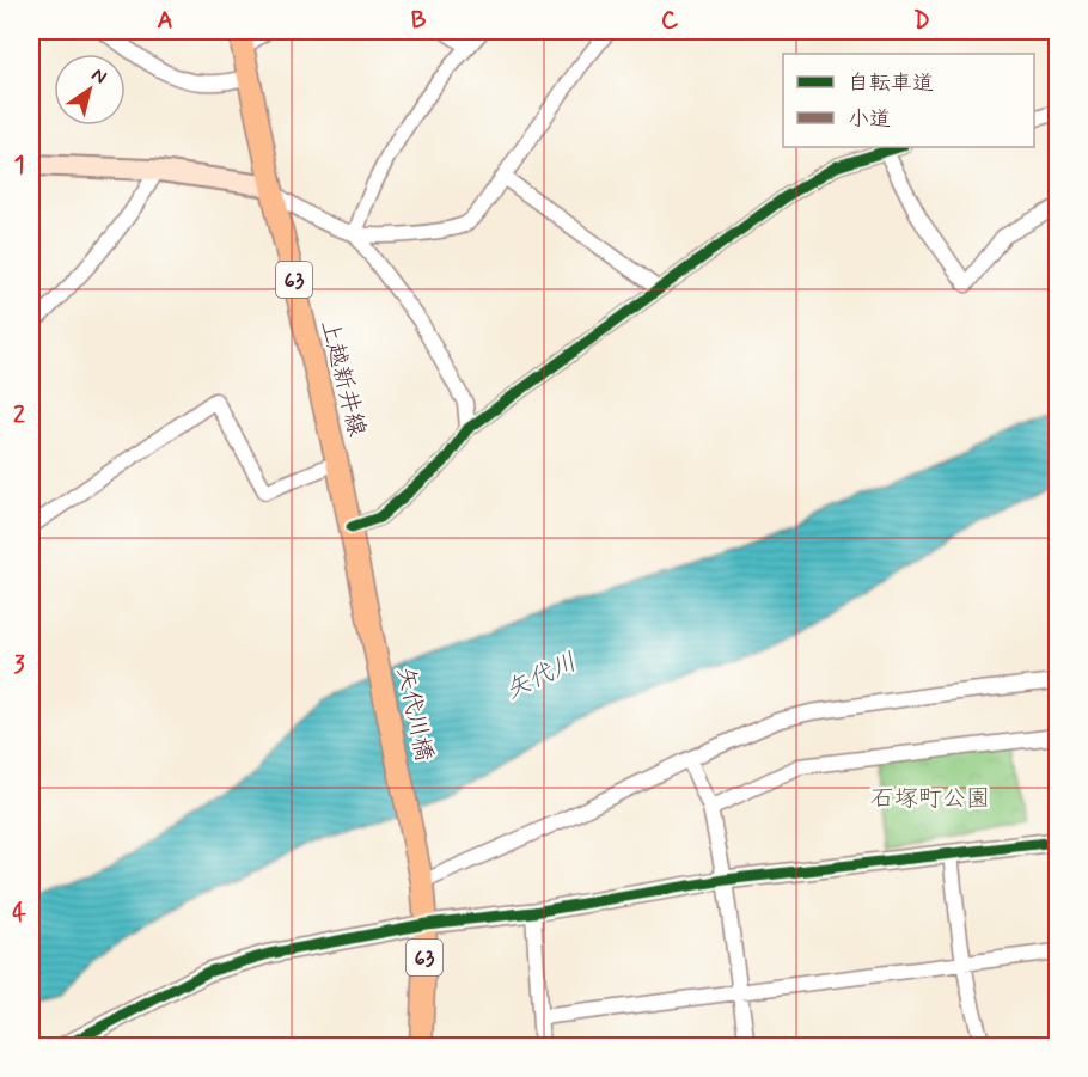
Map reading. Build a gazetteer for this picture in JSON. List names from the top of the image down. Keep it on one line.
{"streets":{"main road":["63","上越新井線","矢代川橋"]},"crossings":[["63","矢代川橋"],["上越新井線","矢代川橋"]],"water":["矢代川"],"parks":["石塚町公園"],"legend":["自転車道","小道"],"north":"top right","grid":{"columns":["A","B","C","D"],"rows":["1","2","3","4"]}}
